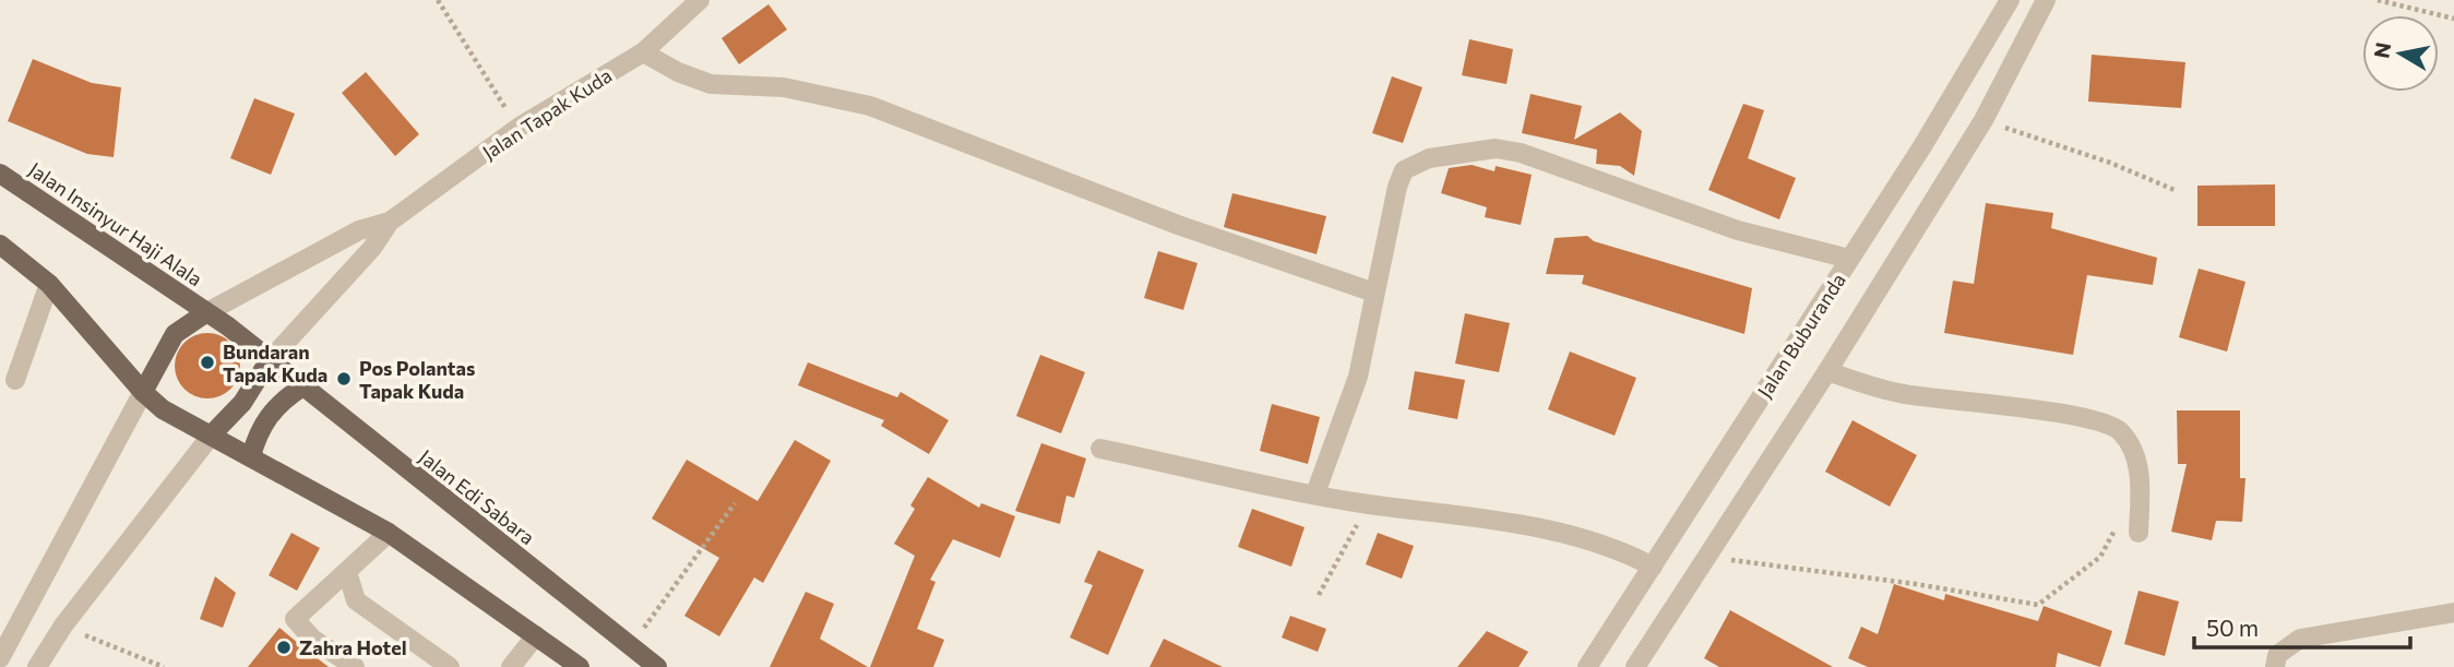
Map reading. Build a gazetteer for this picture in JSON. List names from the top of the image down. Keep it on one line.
{"streets":{"main road":["Jalan Insinyur Haji Alala","Jalan Edi Sabara"],"street":["Jalan Tapak Kuda","Jalan Buburanda"]},"crossings":[["Jalan Tapak Kuda","Jalan Insinyur Haji Alala"],["Jalan Tapak Kuda","Jalan Edi Sabara"],["Jalan Insinyur Haji Alala","Jalan Edi Sabara"]],"places":["Bundaran Tapak Kuda","Pos Polantas Tapak Kuda","Zahra Hotel"],"scale_bar":"50 m","north":"left"}
